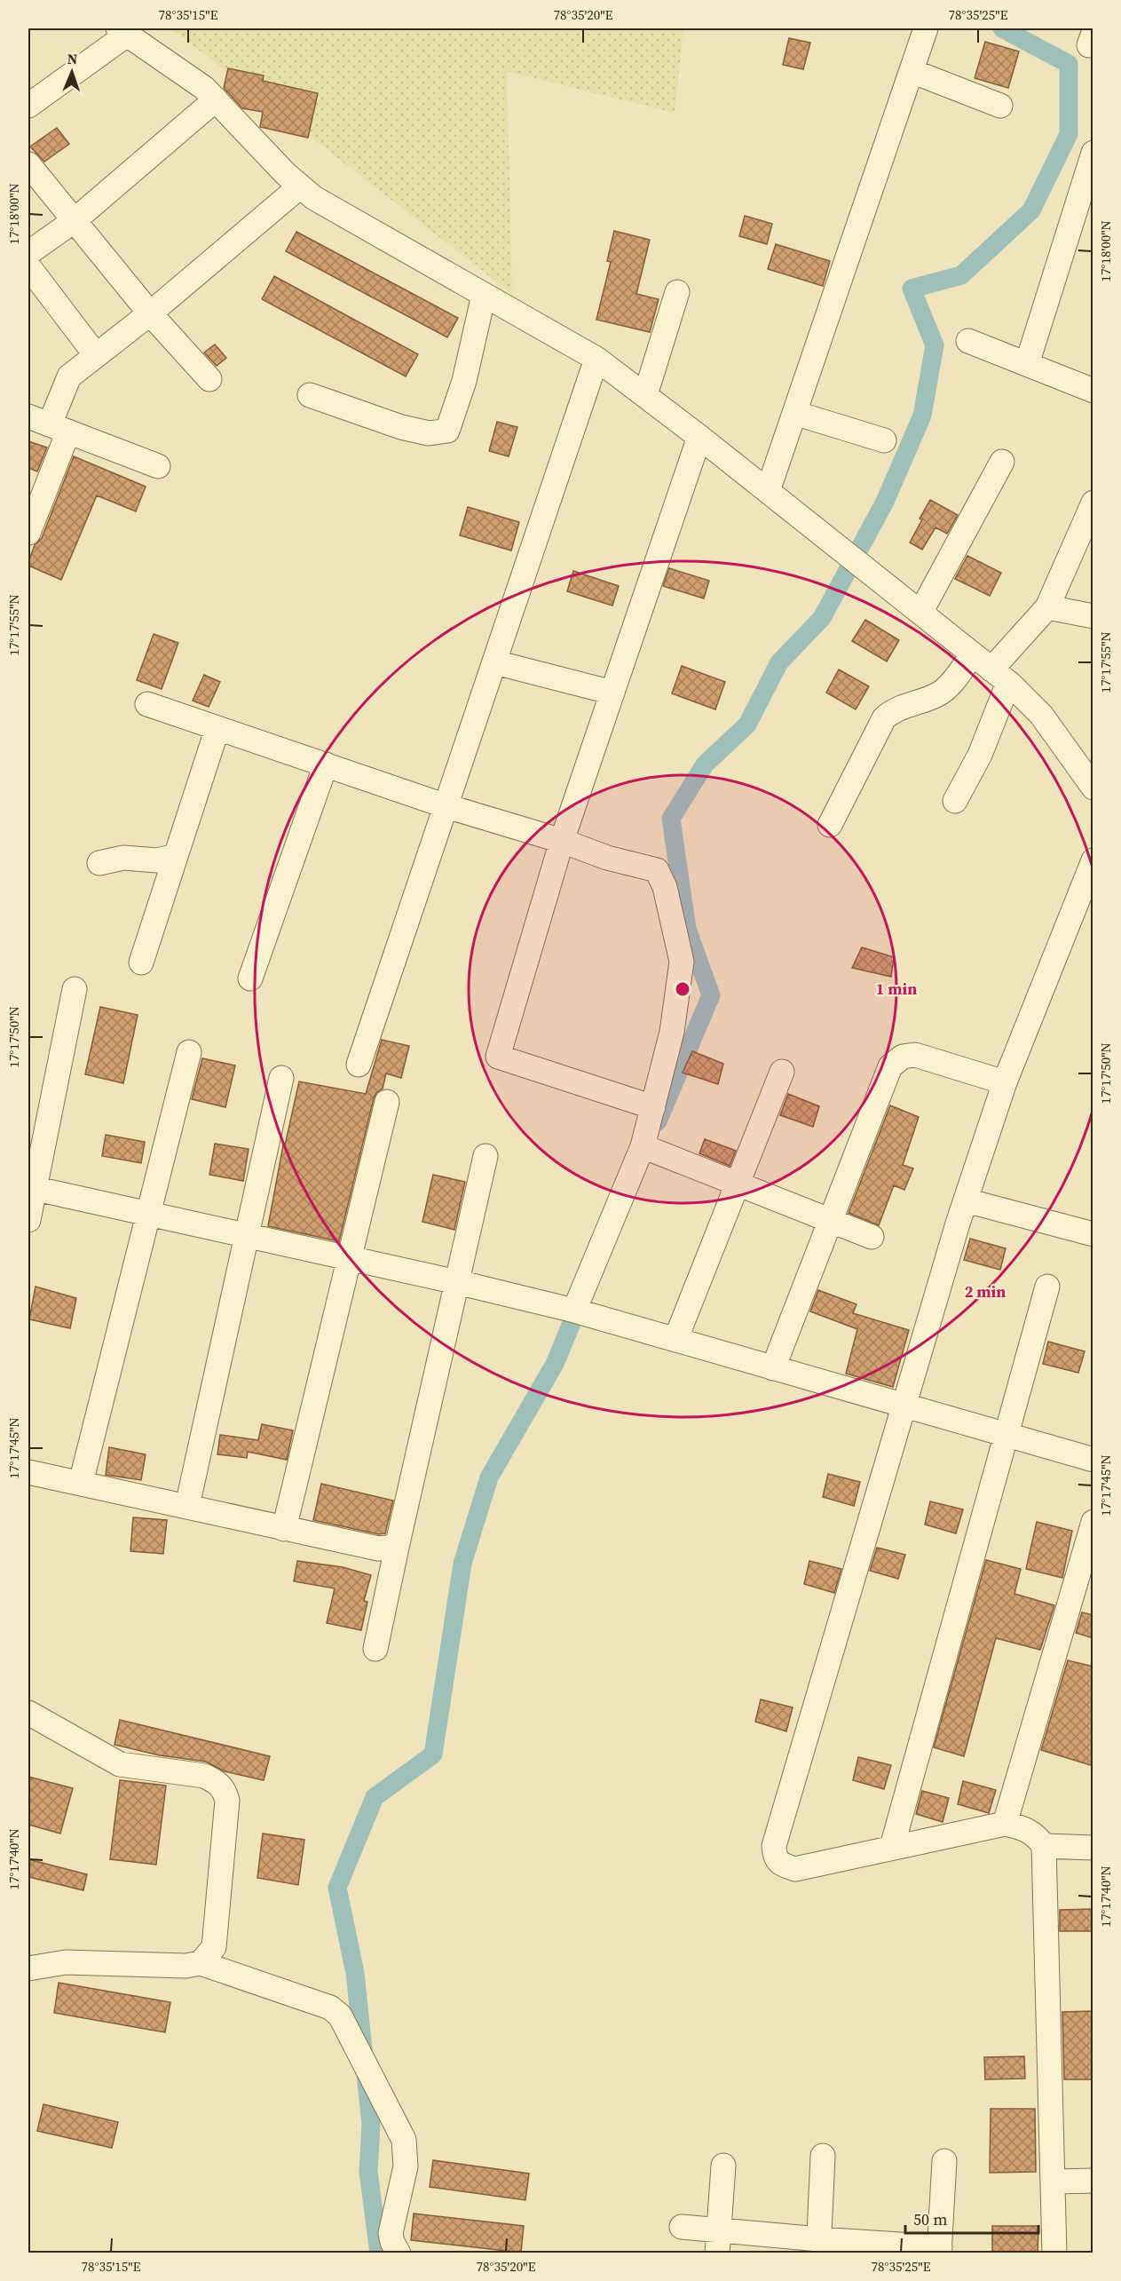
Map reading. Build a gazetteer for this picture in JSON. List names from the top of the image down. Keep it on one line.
{"scale_bar":"50 m","north":"top","coordinates":["78°35'15\"E","78°35'20\"E","78°35'25\"E","17°18'00\"N","17°17'55\"N","17°17'50\"N","17°17'45\"N","17°17'40\"N"],"rings":["1 min","2 min"]}
